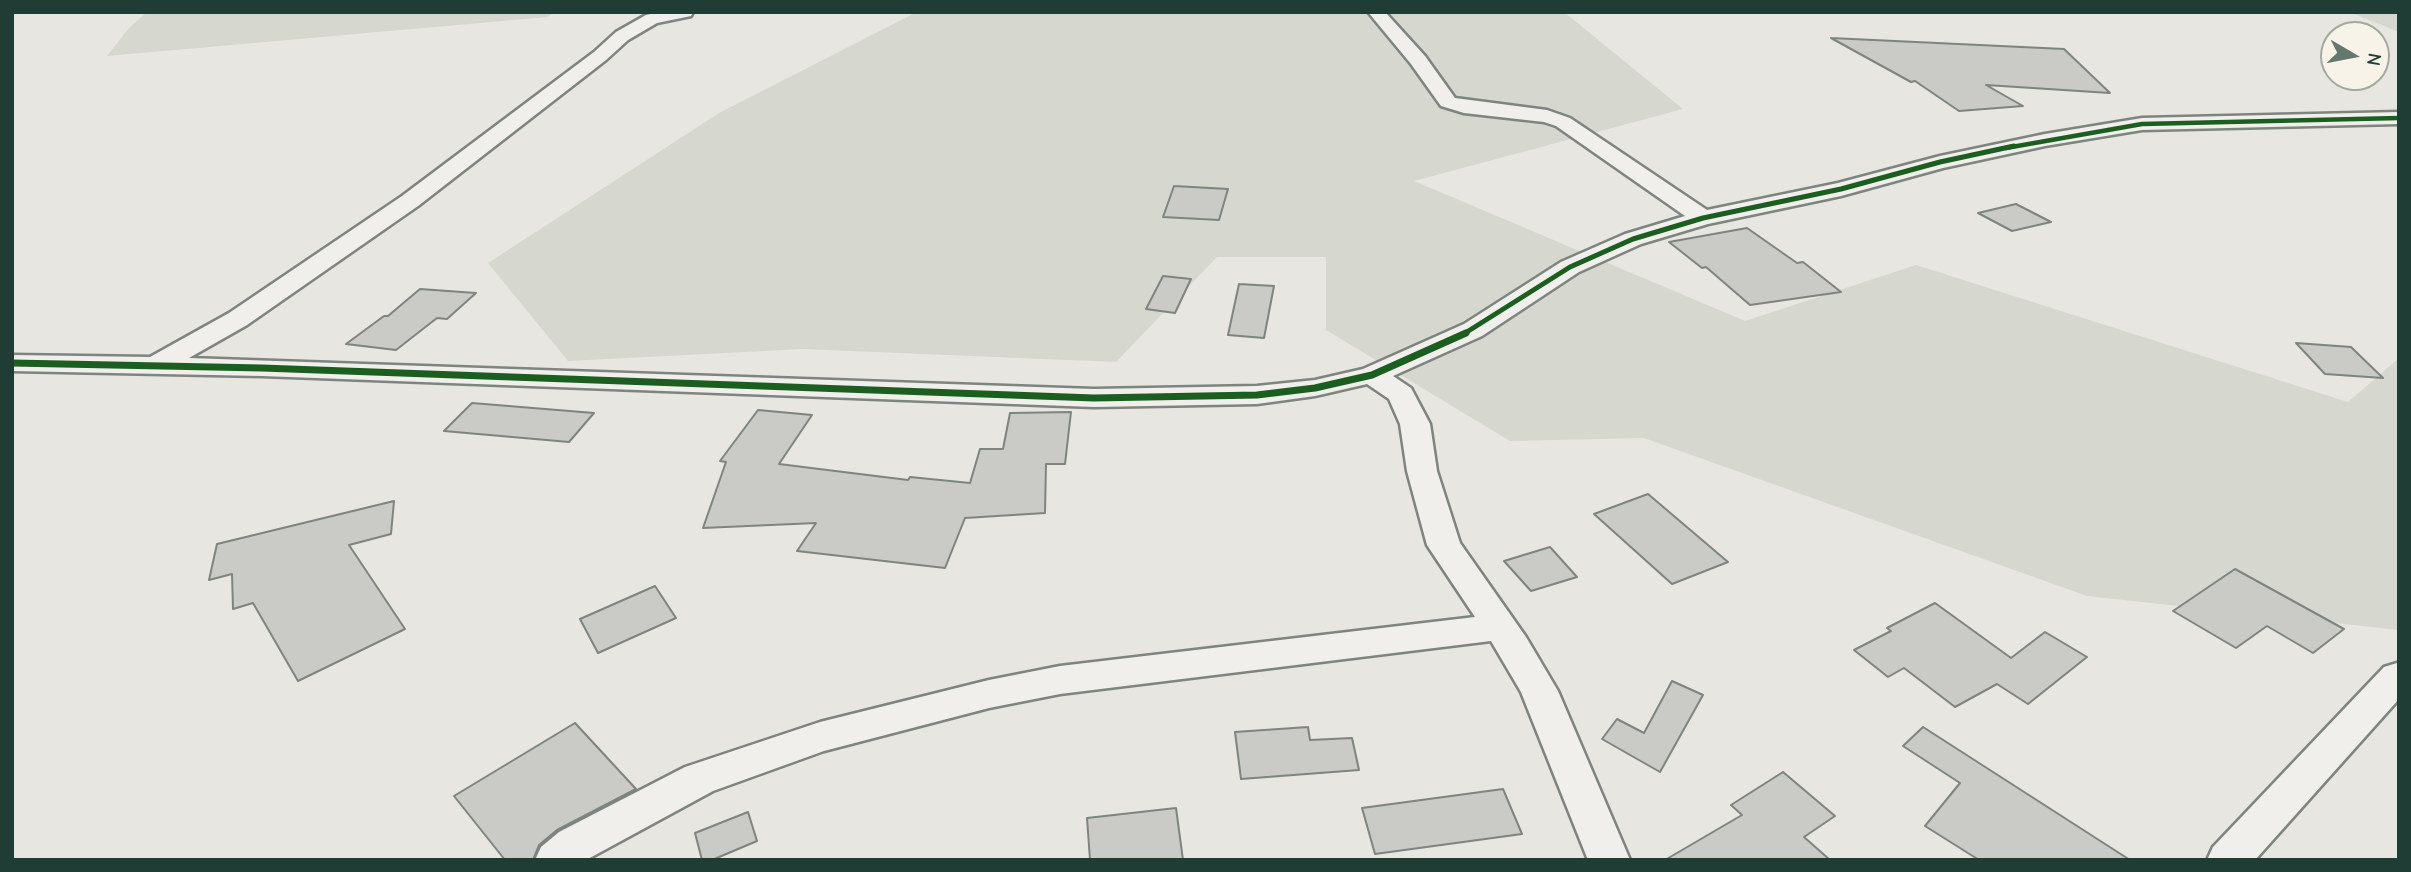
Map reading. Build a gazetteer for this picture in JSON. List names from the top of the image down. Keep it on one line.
{"north":"right"}
